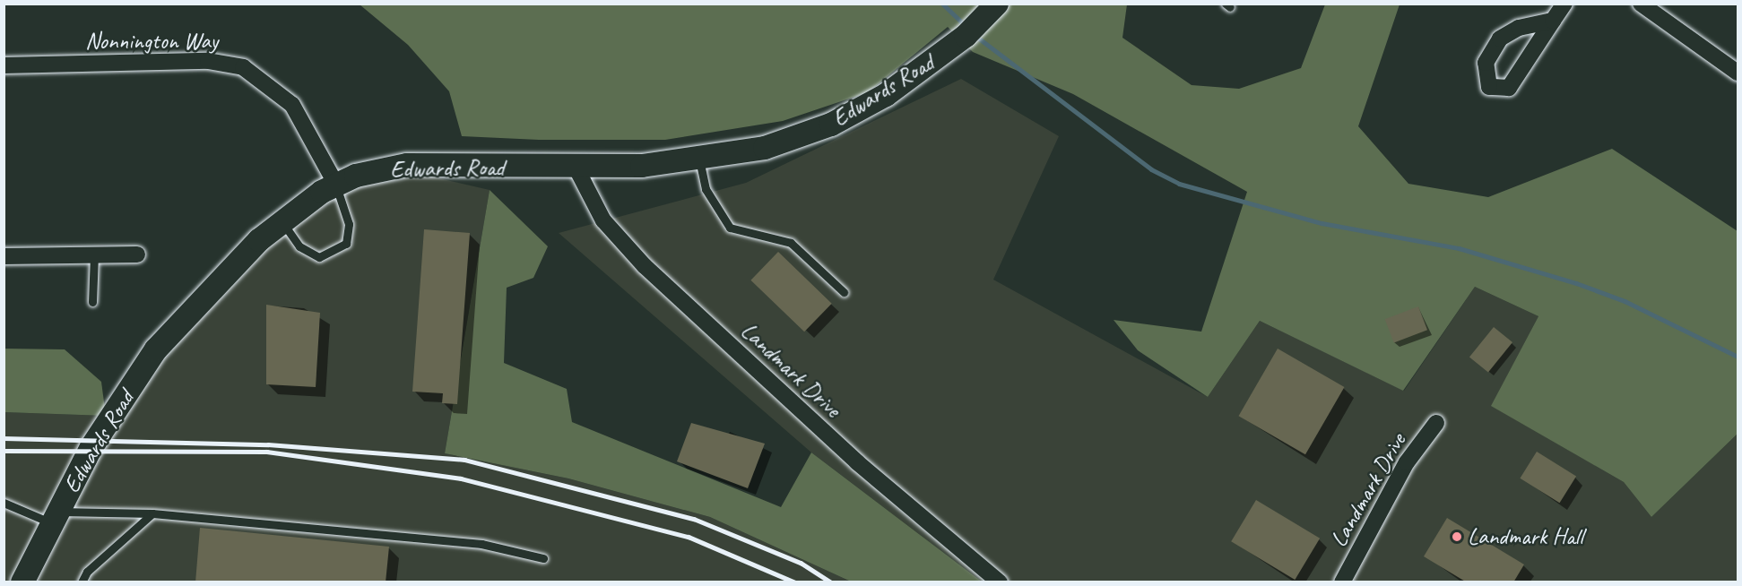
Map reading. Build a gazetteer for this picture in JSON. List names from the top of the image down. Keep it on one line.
{"streets":{"main road":["Edwards Road"],"street":["Nonnington Way","Landmark Drive"]},"crossings":[["Nonnington Way","Edwards Road"],["Edwards Road","Landmark Drive"]],"places":["Landmark Hall"]}
